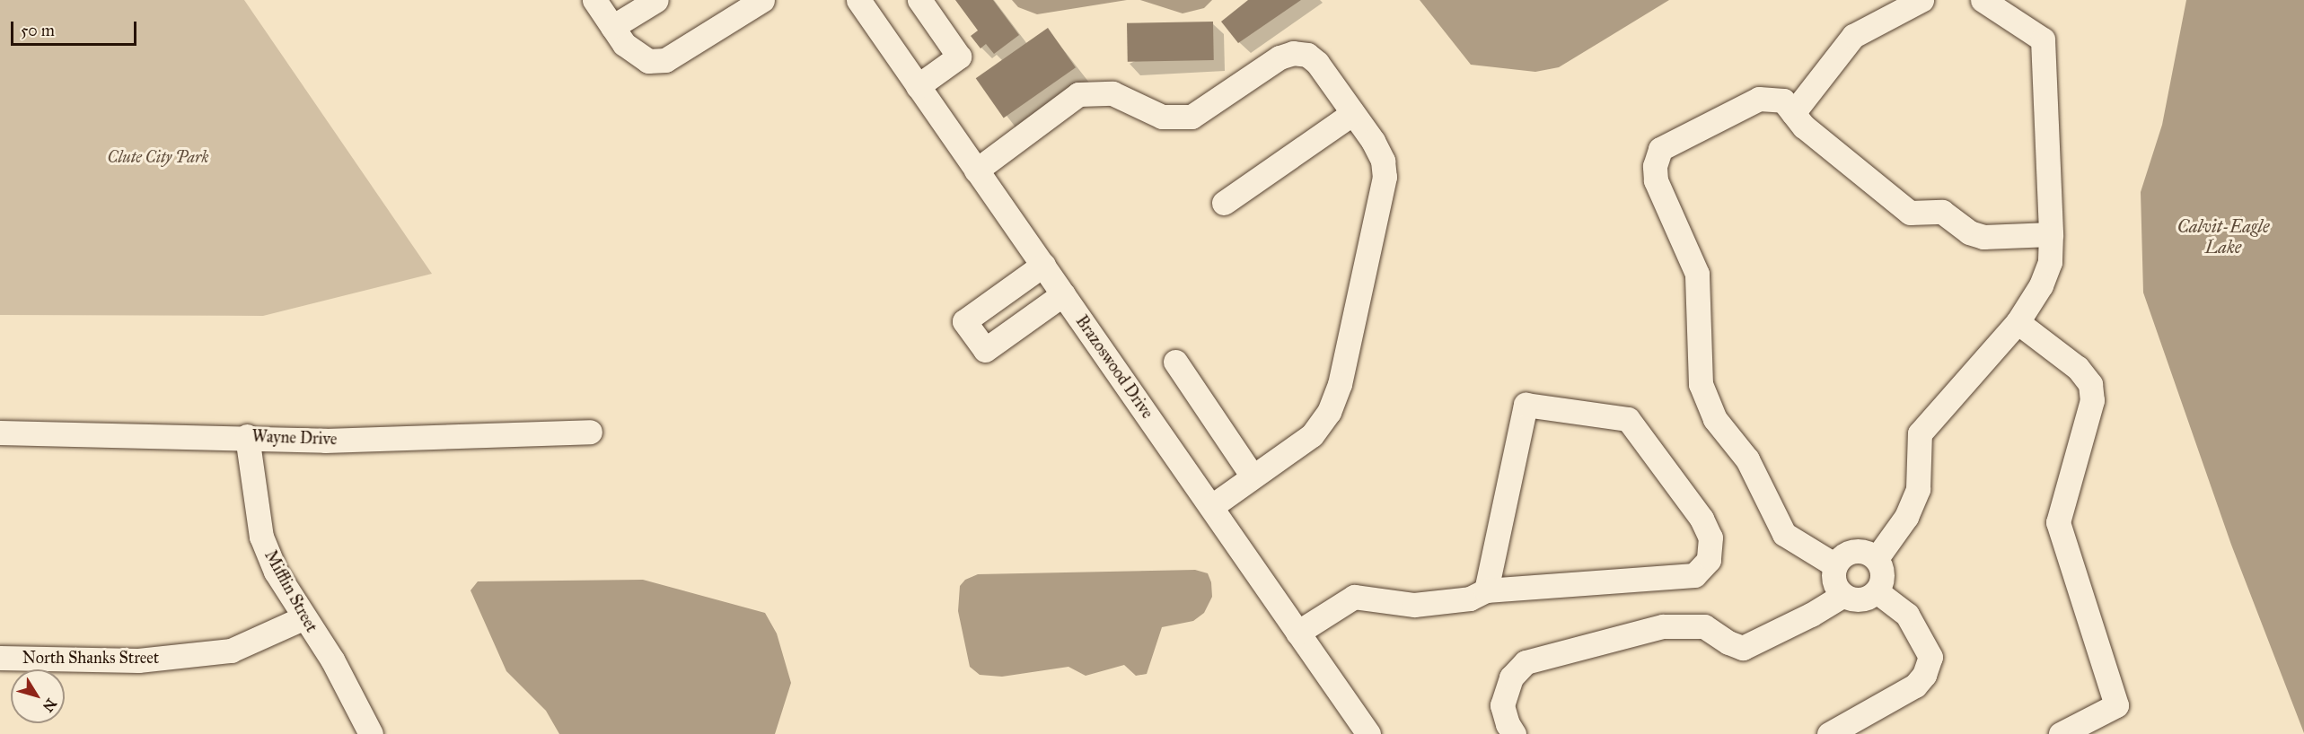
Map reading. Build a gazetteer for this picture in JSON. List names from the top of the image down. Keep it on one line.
{"streets":{"street":["Brazoswood Drive","Wayne Drive","Mifflin Street","North Shanks Street"]},"crossings":[["Wayne Drive","Mifflin Street"],["Mifflin Street","North Shanks Street"]],"water":["Calvit-Eagle Lake"],"parks":["Clute City Park"],"scale_bar":"50 m","north":"bottom right"}
